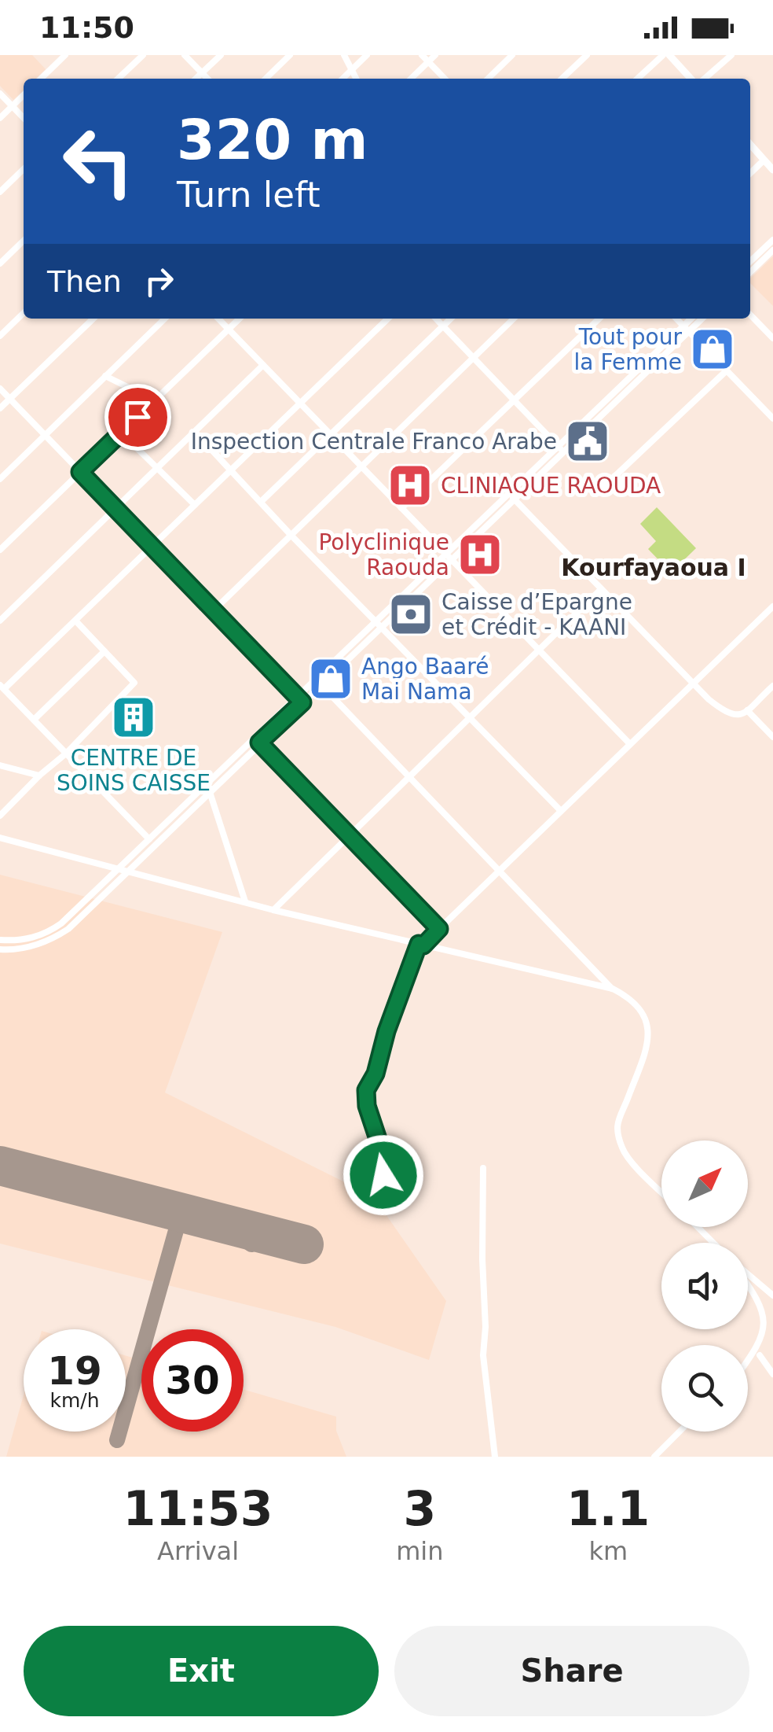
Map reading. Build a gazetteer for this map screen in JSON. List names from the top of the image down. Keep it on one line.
{"districts":["Kourfayaoua I"],"places":{"shop":["Tout pour la Femme","Ango Baaré Mai Nama"],"public building":["Inspection Centrale Franco Arabe"],"hospital":["CLINIAQUE RAOUDA","Polyclinique Raouda"],"bank":["Caisse d’Epargne et Crédit - KAANI"],"building":["CENTRE DE SOINS CAISSE"]},"north":"top right","page":{"status":"11:50","turn":["320 m","Turn left"],"then":"Then","speed":"19 km/h","limit":"30","eta":["11:53","Arrival","3","min","1.1","km"],"buttons":["Exit","Share"]}}
